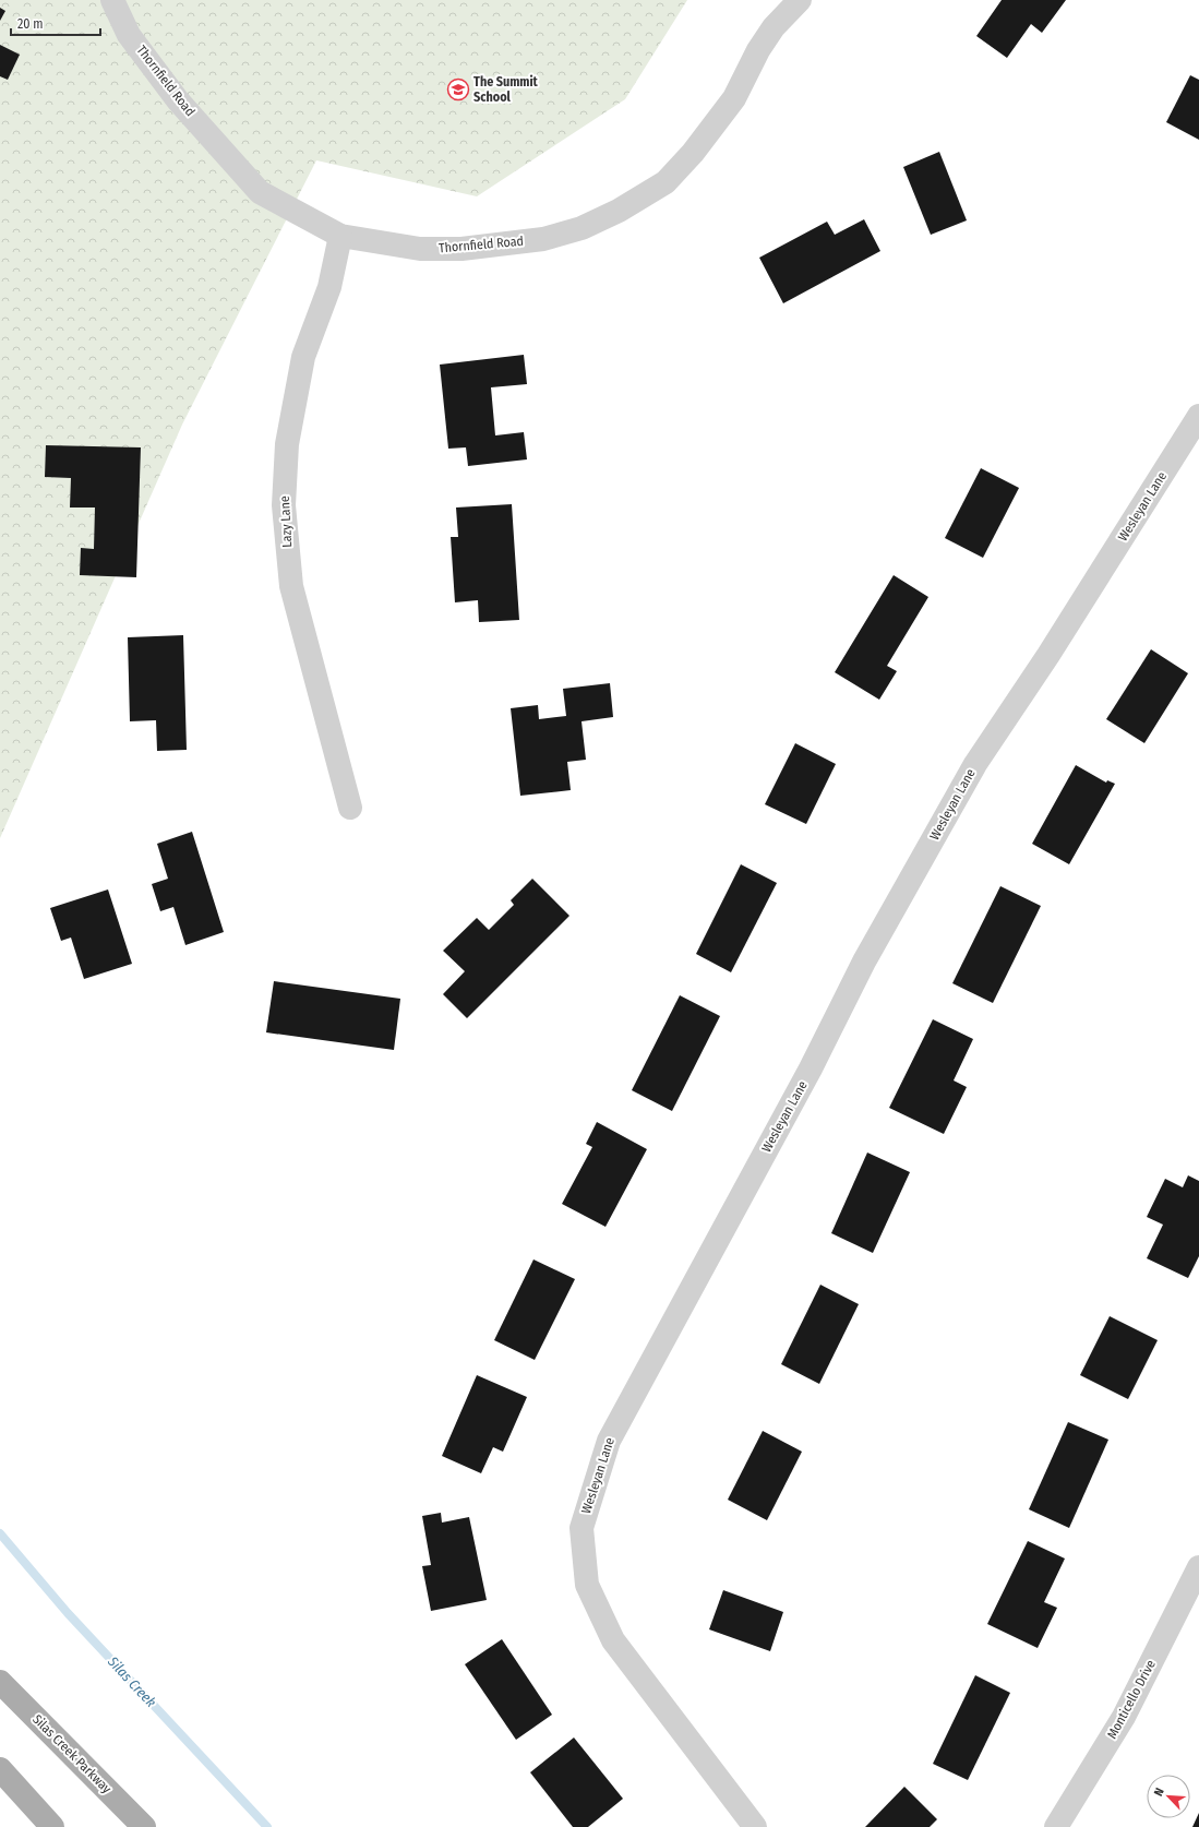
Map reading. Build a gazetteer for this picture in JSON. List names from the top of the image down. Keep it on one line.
{"streets":{"main road":["Silas Creek Parkway"],"street":["Thornfield Road","Wesleyan Lane","Lazy Lane","Monticello Drive"]},"crossings":[["Thornfield Road","Lazy Lane"]],"water":["Silas Creek"],"places":{"school or university":["The Summit School"]},"scale_bar":"20 m","north":"top left"}
